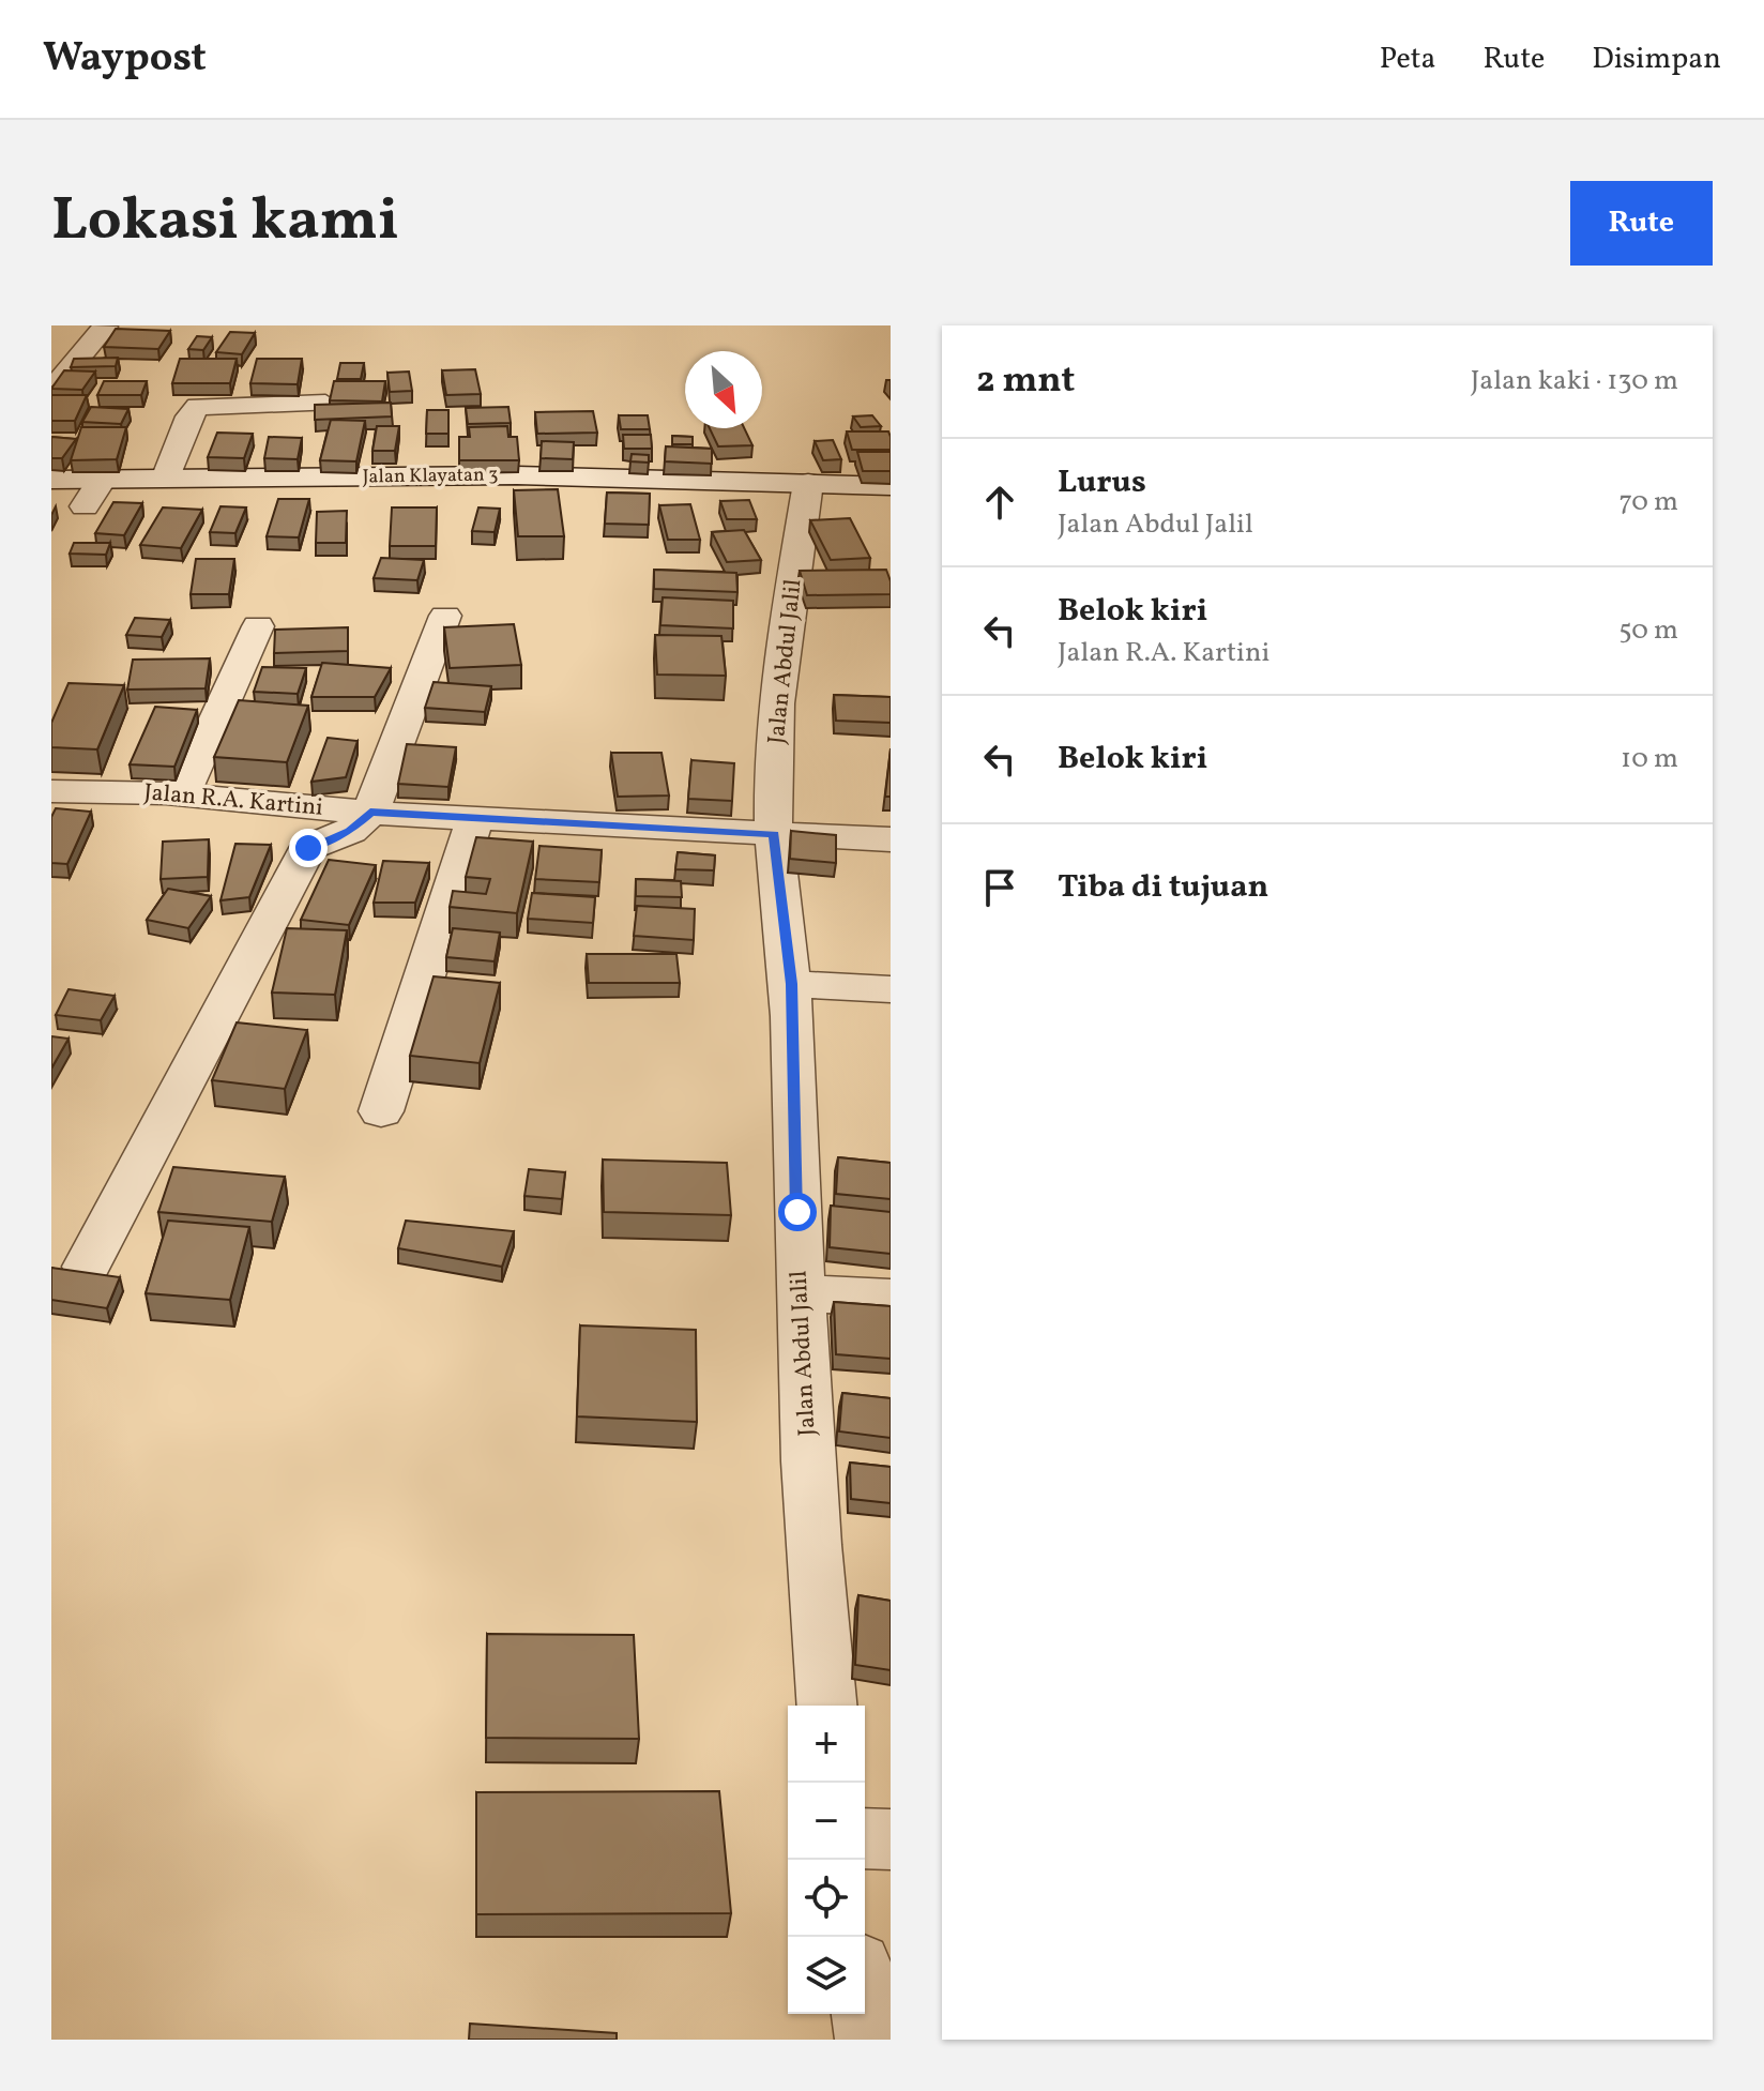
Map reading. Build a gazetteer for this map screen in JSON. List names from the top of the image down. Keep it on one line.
{"streets":{"street":["Jalan Klayatan 3","Jalan Abdul Jalil","Jalan R.A. Kartini"]},"crossings":[["Jalan Klayatan 3","Jalan Abdul Jalil"],["Jalan Abdul Jalil","Jalan R.A. Kartini"]],"north":"bottom right","page":{"header":"Waypost","nav":["Peta","Rute","Disimpan"],"title":"Lokasi kami","buttons":"Rute","heading":["2 mnt","Jalan kaki · 130 m"],"list":[["Lurus","Jalan Abdul Jalil","70 m"],["Belok kiri","Jalan R.A. Kartini","50 m"],["Belok kiri","10 m"],"Tiba di tujuan"],"map_buttons":["+","−"]}}
